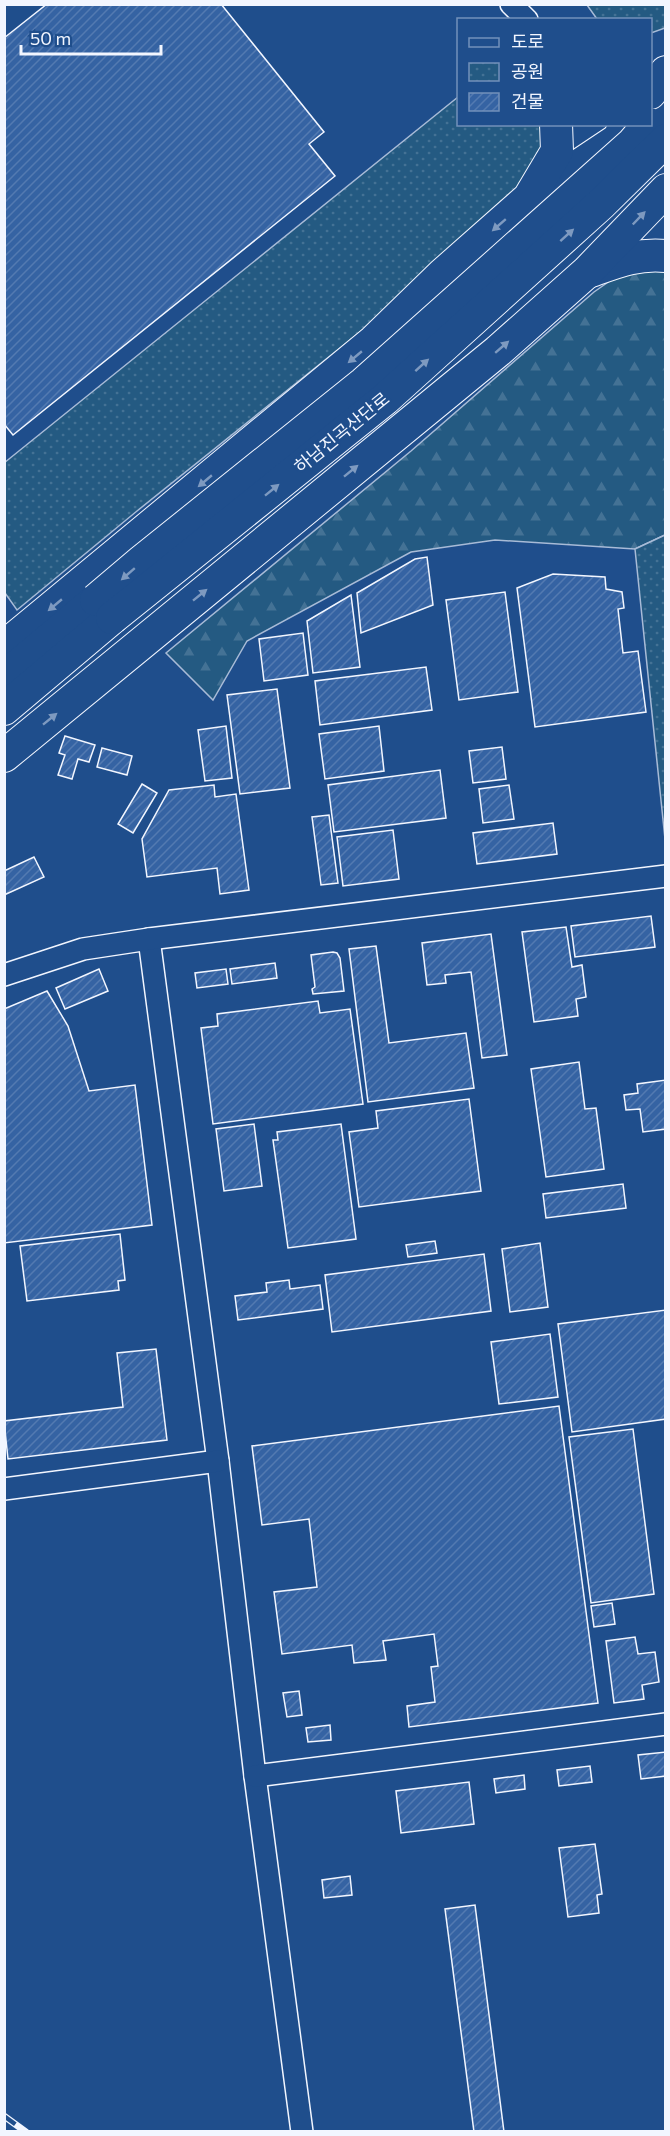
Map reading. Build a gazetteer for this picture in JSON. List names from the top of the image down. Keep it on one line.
{"streets":{"highway":["하남진곡산단로"]},"legend":["도로","공원","건물"],"scale_bar":"50 m"}
